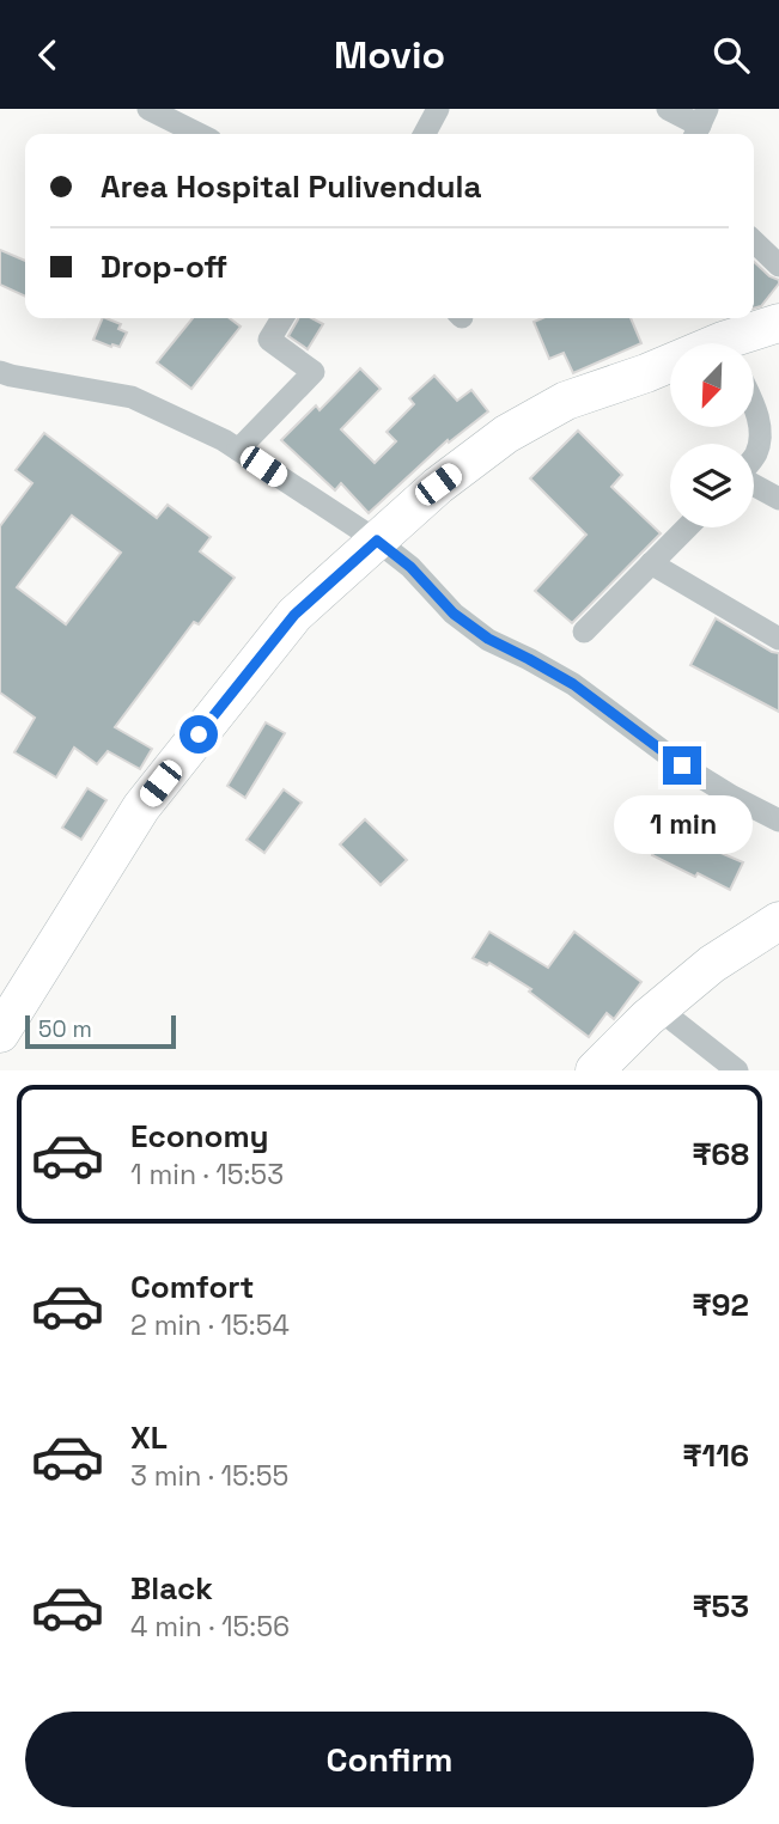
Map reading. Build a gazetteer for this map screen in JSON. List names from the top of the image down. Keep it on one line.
{"scale_bar":"50 m","north":"bottom left","page":{"header":"Movio","banner":["Area Hospital Pulivendula","Drop-off"],"bubble":"1 min","scale":"50 m","list":[{"name":"Economy","note":"1 min · 15:53","value":"₹68"},{"name":"Comfort","note":"2 min · 15:54","value":"₹92"},{"name":"XL","note":"3 min · 15:55","value":"₹116"},{"name":"Black","note":"4 min · 15:56","value":"₹53"}],"buttons":"Confirm"}}
